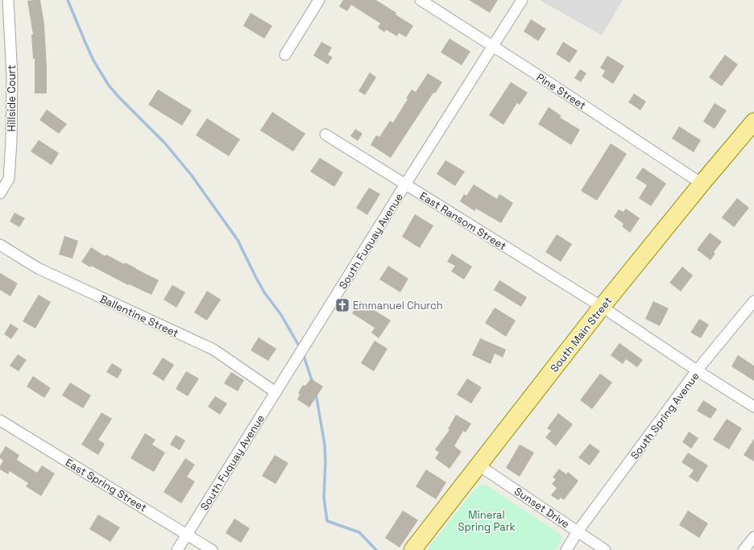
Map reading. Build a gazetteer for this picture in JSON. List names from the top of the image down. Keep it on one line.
{"streets":{"main road":["South Main Street"],"street":["Pine Street","Hillside Court","East Ransom Street","South Fuquay Avenue","Ballentine Street","South Spring Avenue","East Spring Street","Sunset Drive"]},"crossings":[["Pine Street","South Fuquay Avenue"],["Pine Street","South Main Street"],["East Ransom Street","South Fuquay Avenue"],["East Ransom Street","South Main Street"],["East Ransom Street","South Spring Avenue"],["South Fuquay Avenue","Ballentine Street"],["South Fuquay Avenue","East Spring Street"],["South Main Street","Sunset Drive"],["South Spring Avenue","Sunset Drive"]],"parks":["Mineral Spring Park"],"places":{"church":["Emmanuel Church"]}}
